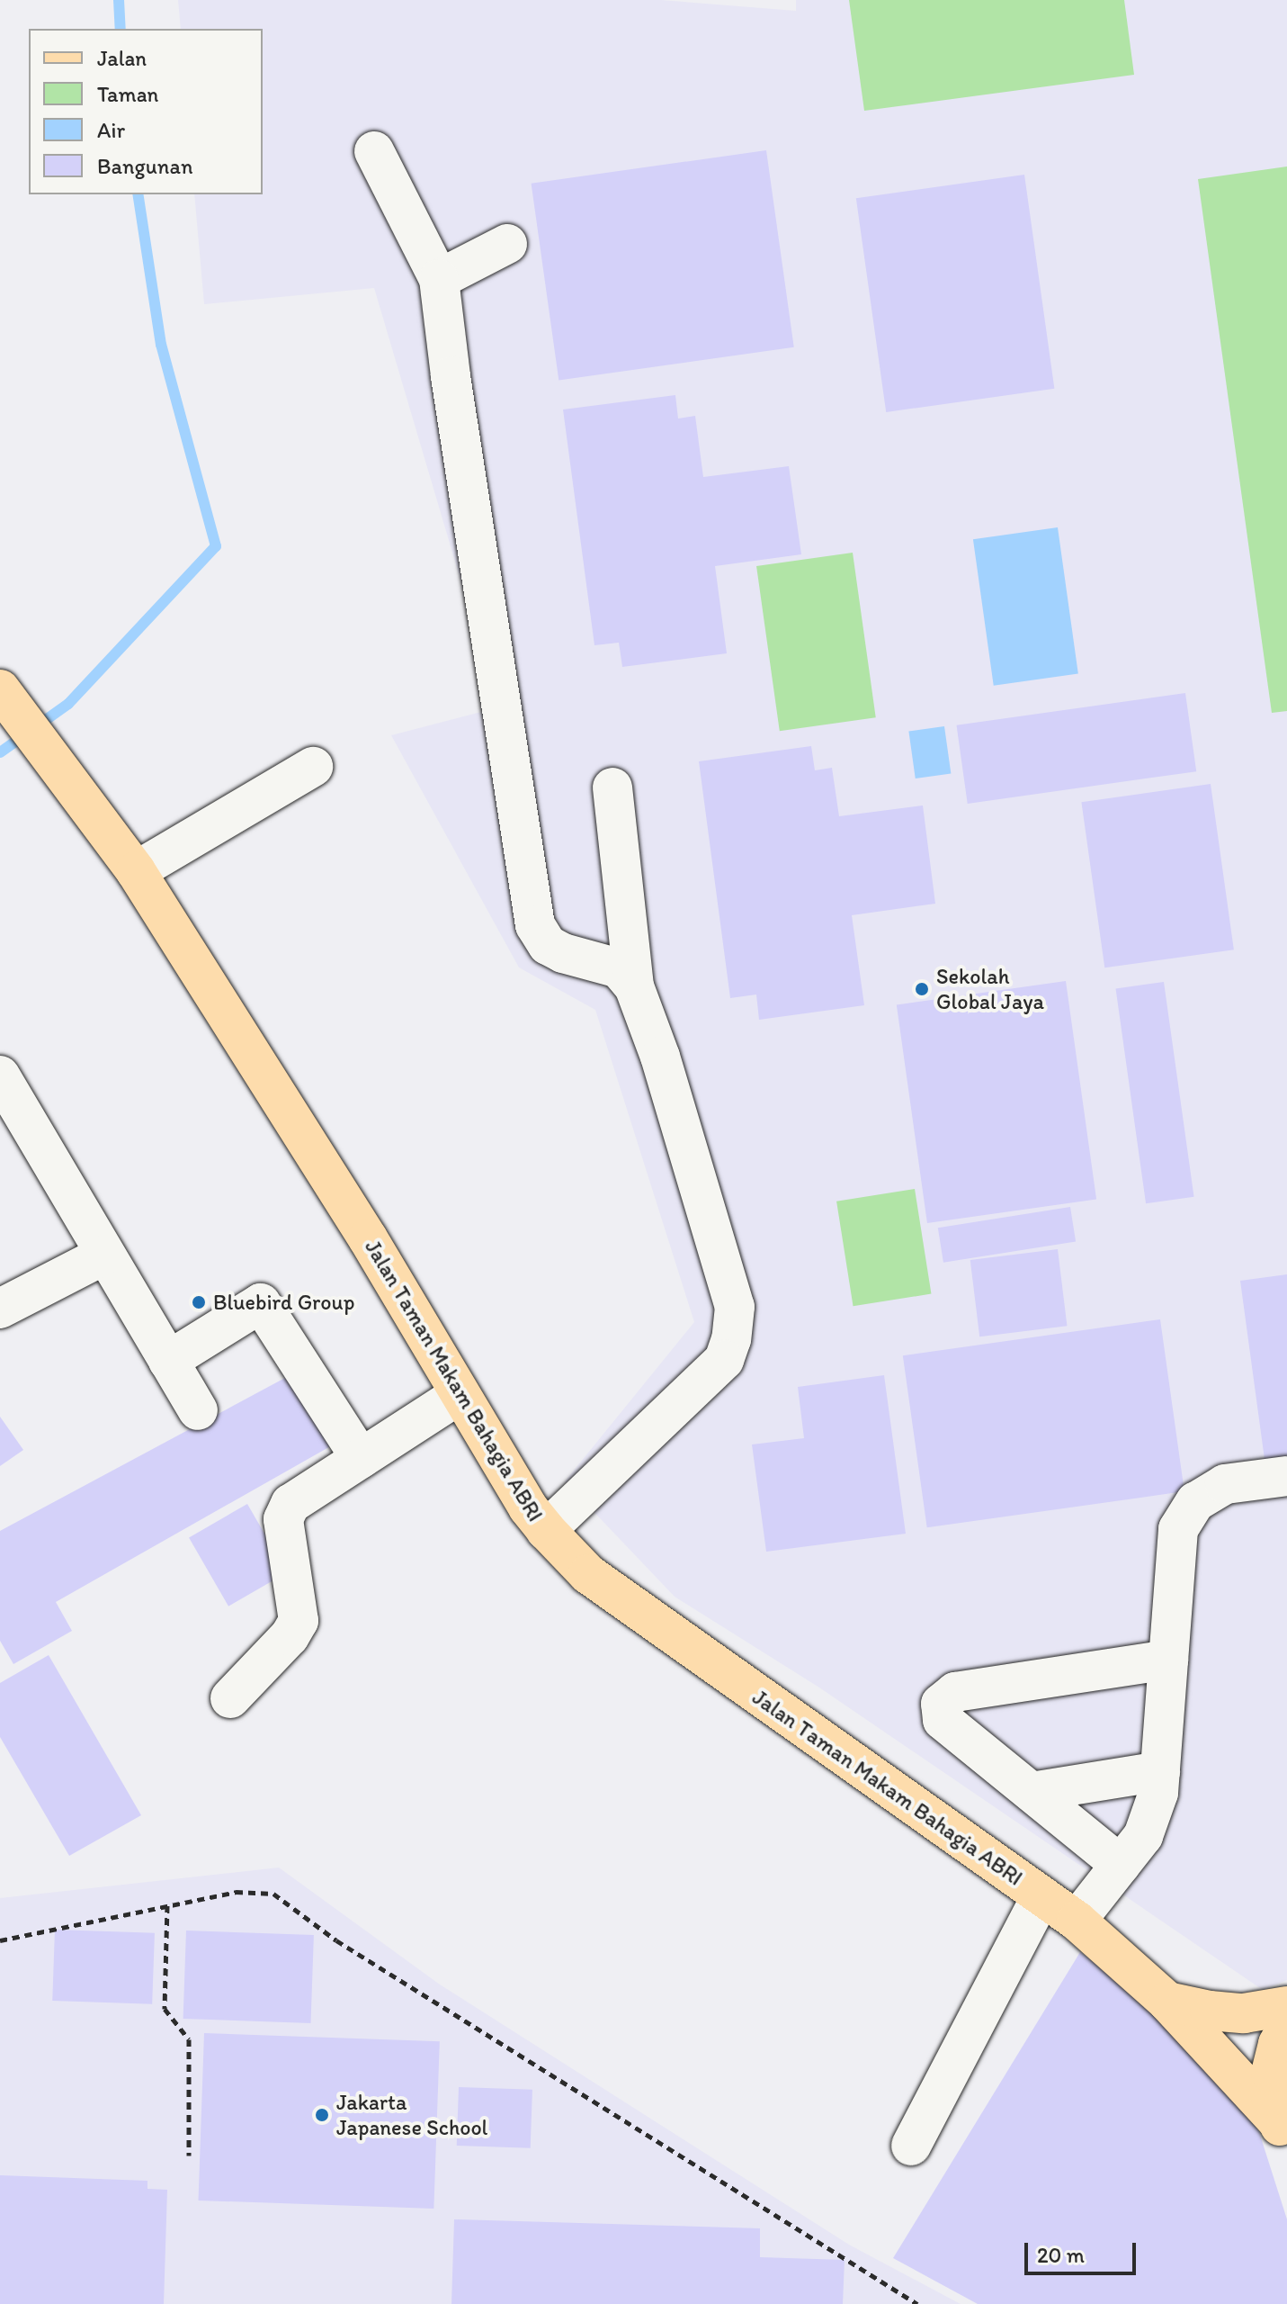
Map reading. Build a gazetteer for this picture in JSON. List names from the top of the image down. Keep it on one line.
{"streets":{"main road":["Jalan Taman Makam Bahagia ABRI"]},"places":["Sekolah Global Jaya","Bluebird Group","Jakarta Japanese School"],"legend":["Jalan","Taman","Air","Bangunan"],"scale_bar":"20 m"}
